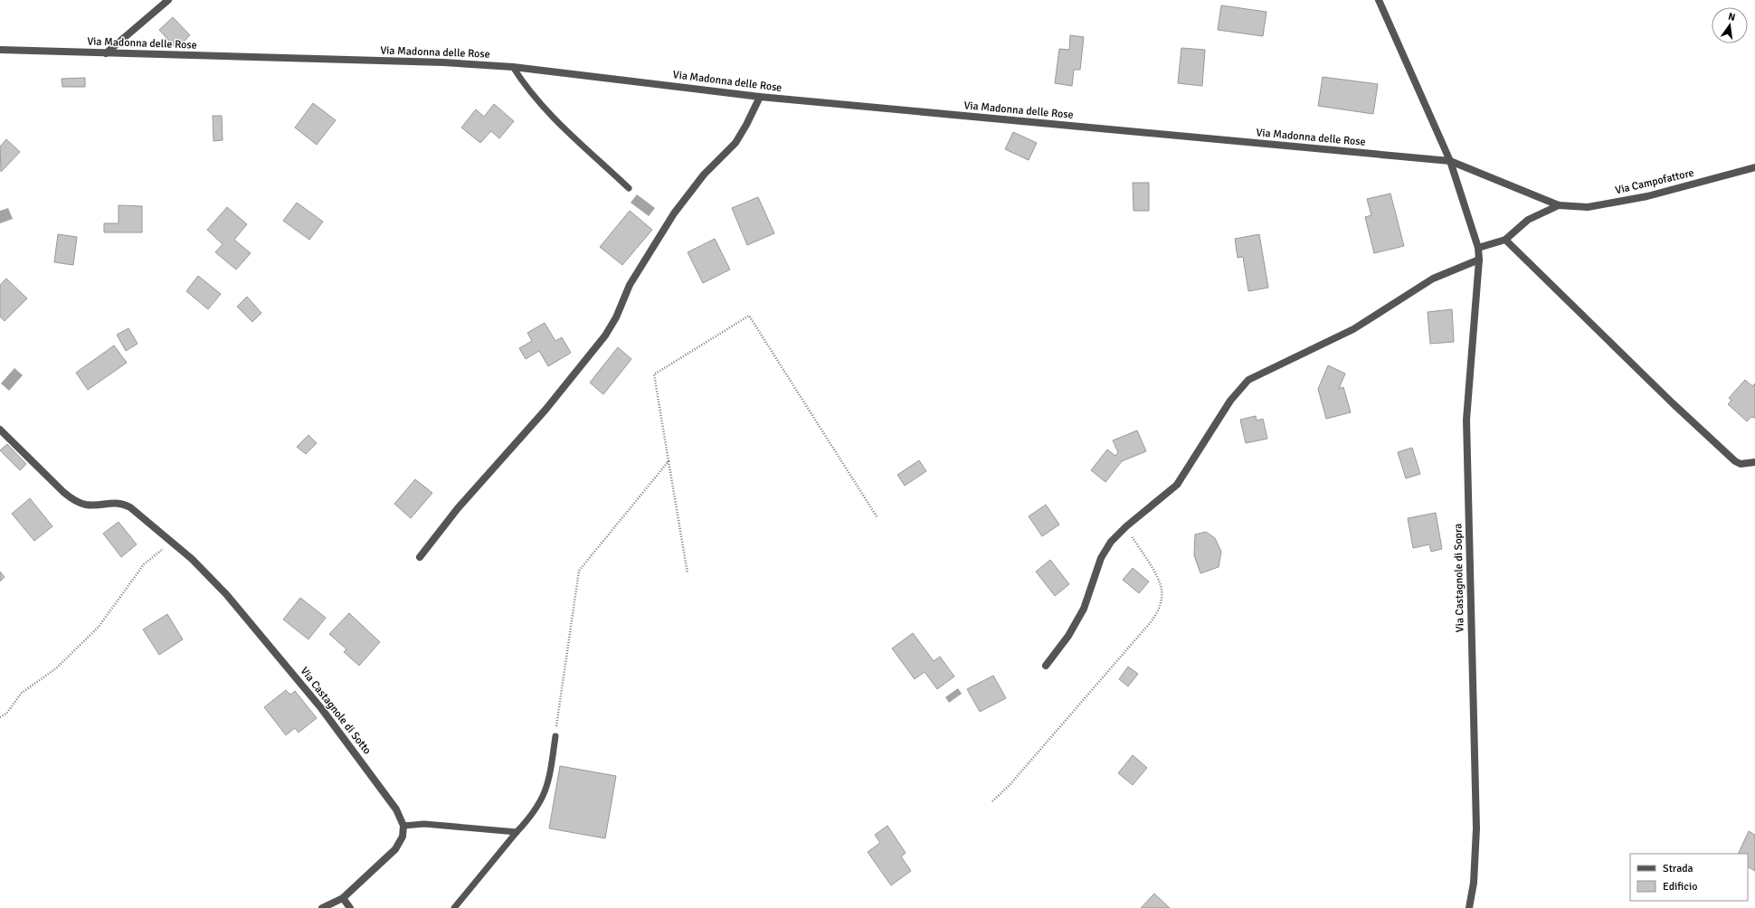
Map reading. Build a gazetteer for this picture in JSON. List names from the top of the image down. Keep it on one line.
{"streets":{"street":["Via Madonna delle Rose","Via Campofattore","Via Castagnole di Sopra","Via Castagnole di Sotto"]},"crossings":[["Via Madonna delle Rose","Via Campofattore"],["Via Madonna delle Rose","Via Castagnole di Sopra"],["Via Campofattore","Via Castagnole di Sopra"]],"legend":["Strada","Edificio"],"north":"top"}
